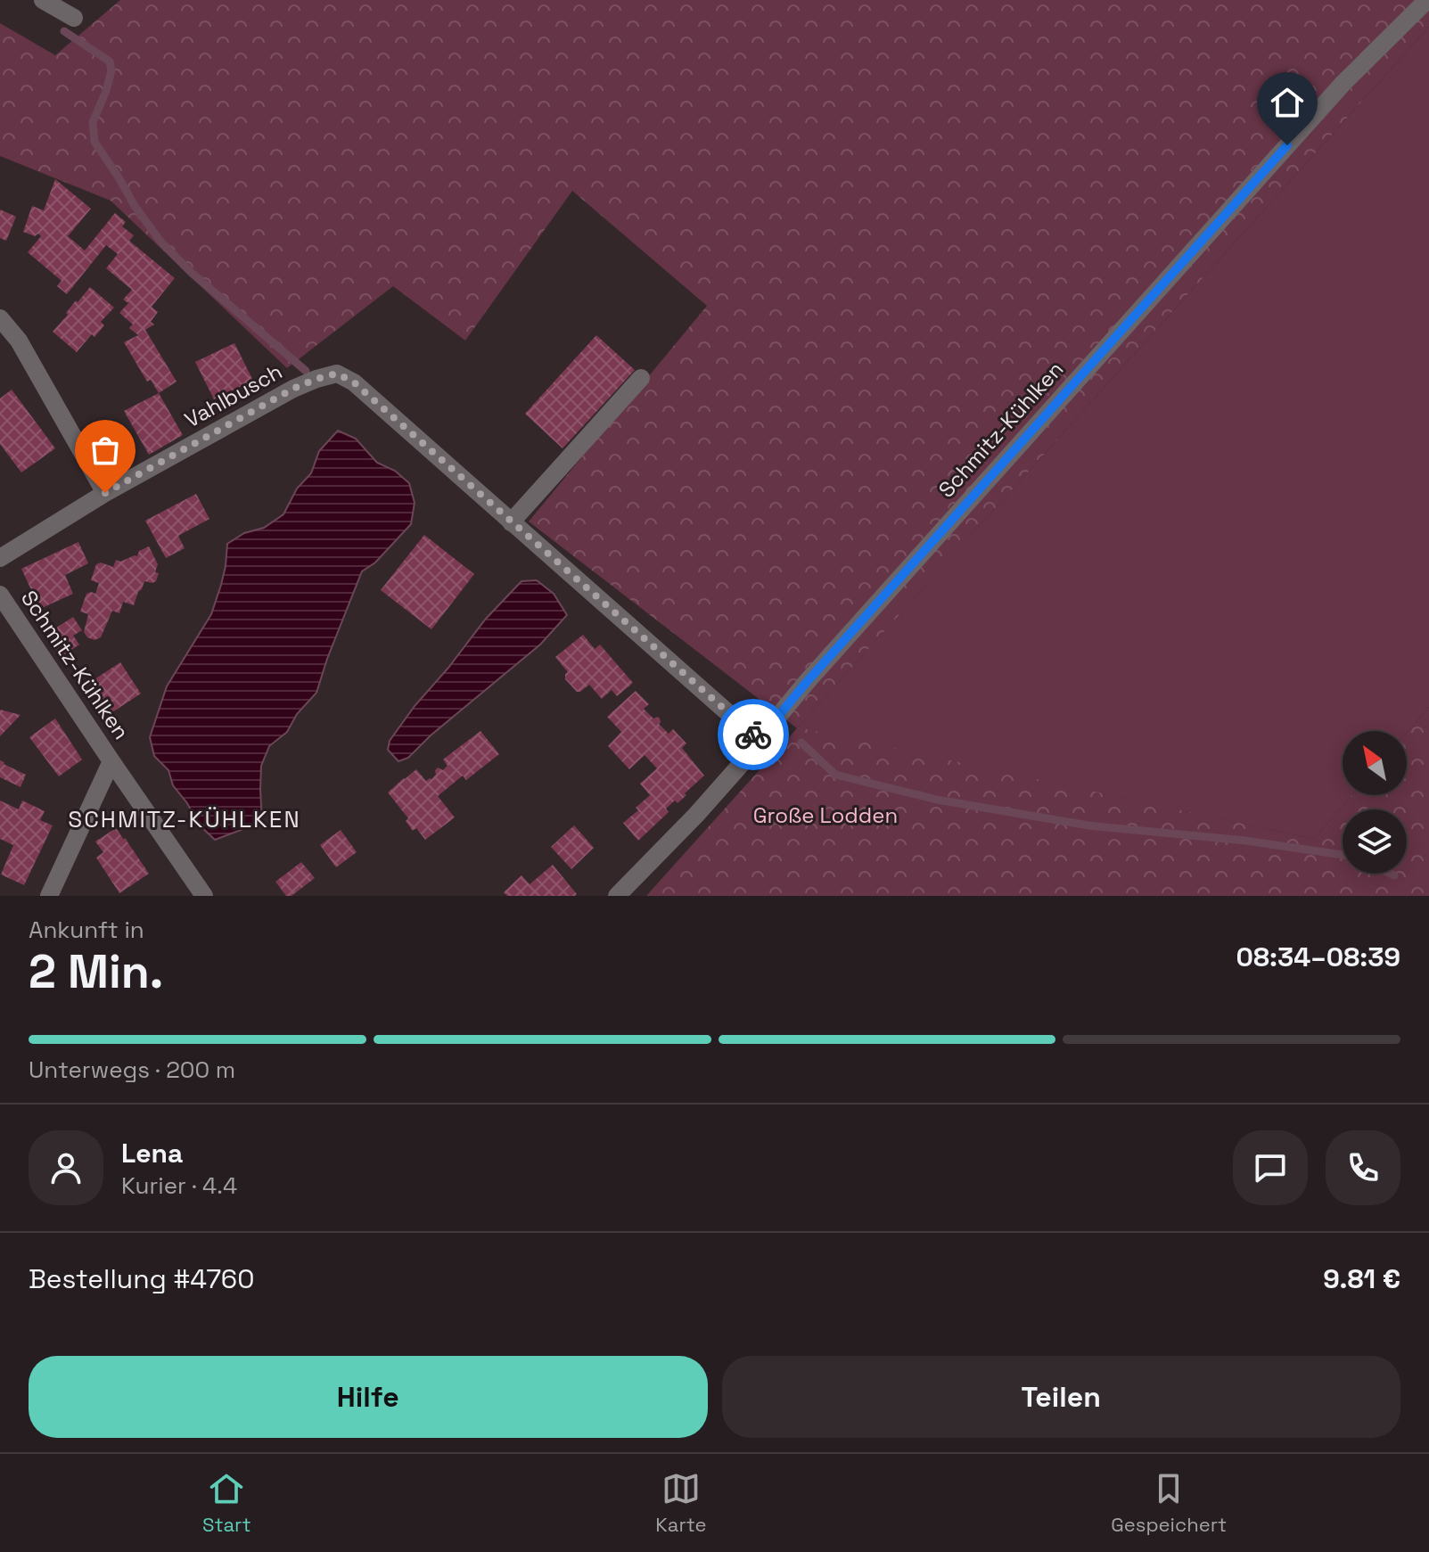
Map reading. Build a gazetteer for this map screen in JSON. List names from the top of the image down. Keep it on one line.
{"streets":{"street":["Vahlbusch","Schmitz-Kühlken"]},"crossings":[["Vahlbusch","Schmitz-Kühlken"]],"districts":["SCHMITZ-KÜHLKEN"],"parks":["Große Lodden"],"north":"top left","page":{"heading":["2 Min.","Ankunft in","08:34–08:39"],"panel":["Lena","Kurier · 4.4","Bestellung #4760","9.81 €"],"bar":"Unterwegs · 200 m","buttons":["Hilfe","Teilen"],"tabs":["Start","Karte","Gespeichert"]}}
